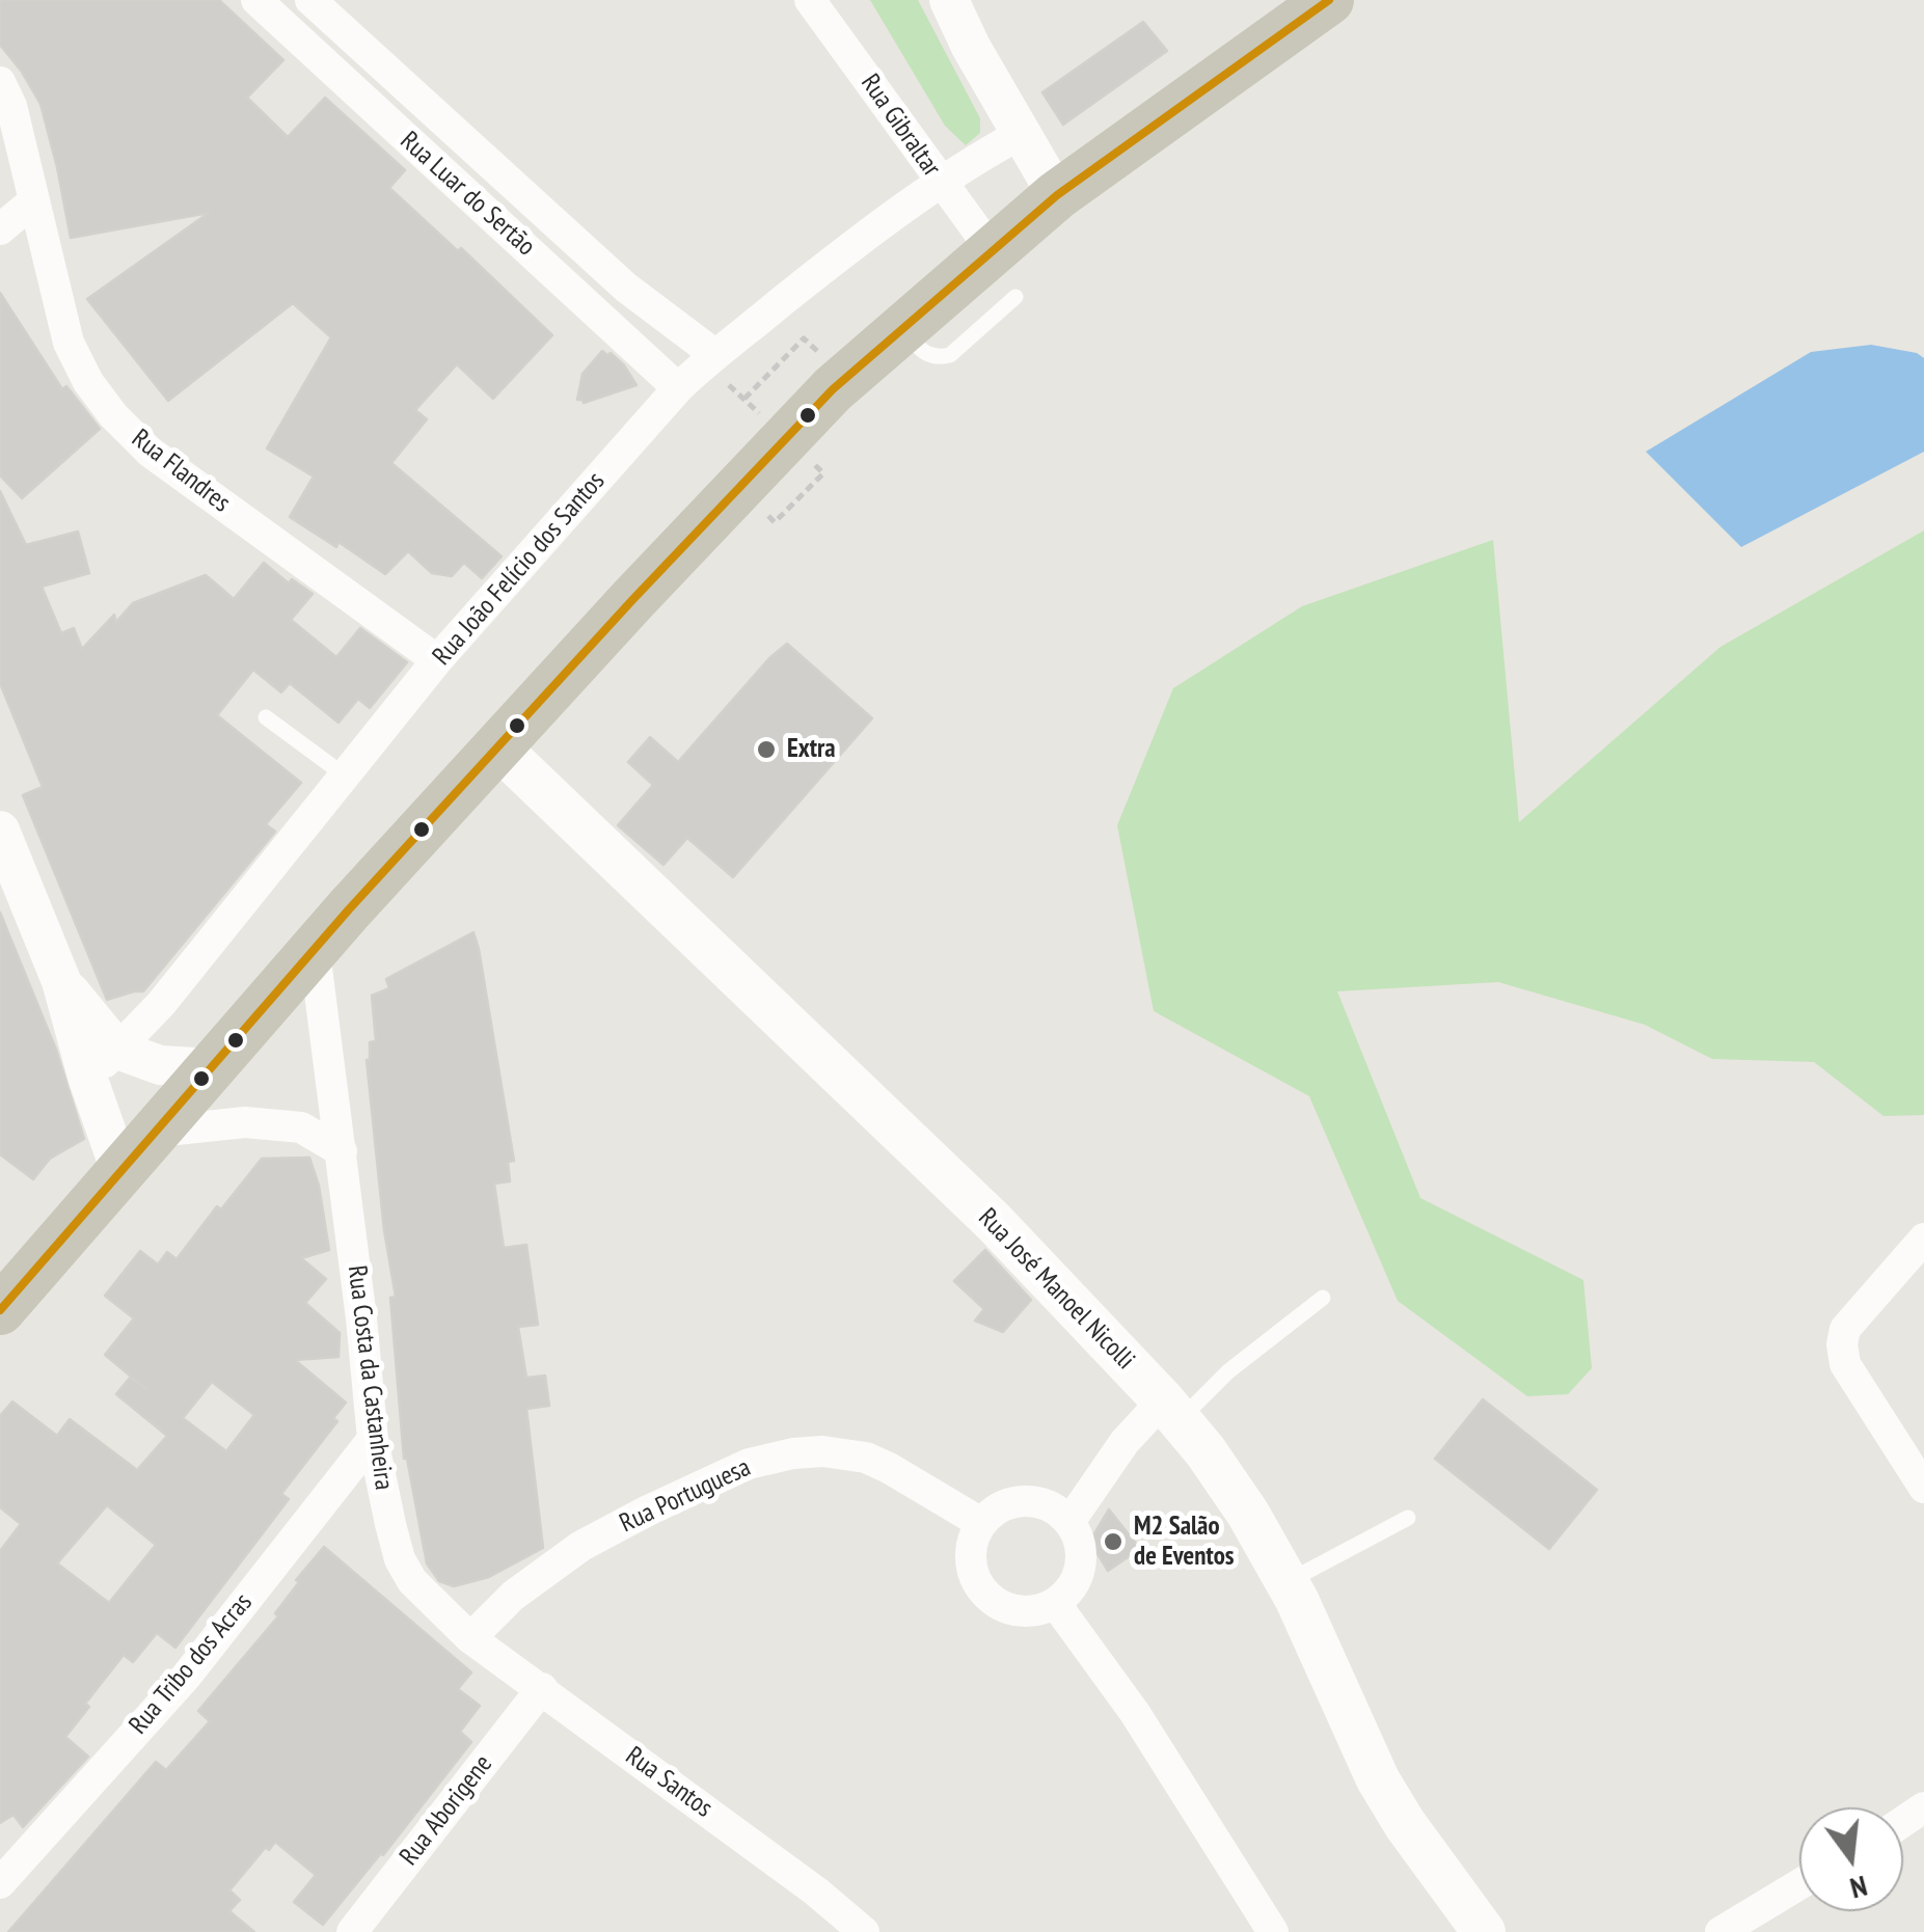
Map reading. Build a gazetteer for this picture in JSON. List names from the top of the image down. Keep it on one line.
{"streets":{"main road":["Rua José Manoel Nicolli"],"street":["Rua Gibraltar","Rua Luar do Sertão","Rua Flandres","Rua João Felício dos Santos","Rua Costa da Castanheira","Rua Portuguesa","Rua Tribo dos Acras","Rua Santos","Rua Aborigene"]},"crossings":[["Rua Gibraltar","Rua João Felício dos Santos"],["Rua Luar do Sertão","Rua João Felício dos Santos"],["Rua Flandres","Rua João Felício dos Santos"],["Rua Costa da Castanheira","Rua Portuguesa"],["Rua Costa da Castanheira","Rua Tribo dos Acras"],["Rua Costa da Castanheira","Rua Santos"],["Rua Portuguesa","Rua Santos"],["Rua Santos","Rua Aborigene"]],"places":["Extra","M2 Salão de Eventos"],"north":"bottom"}
